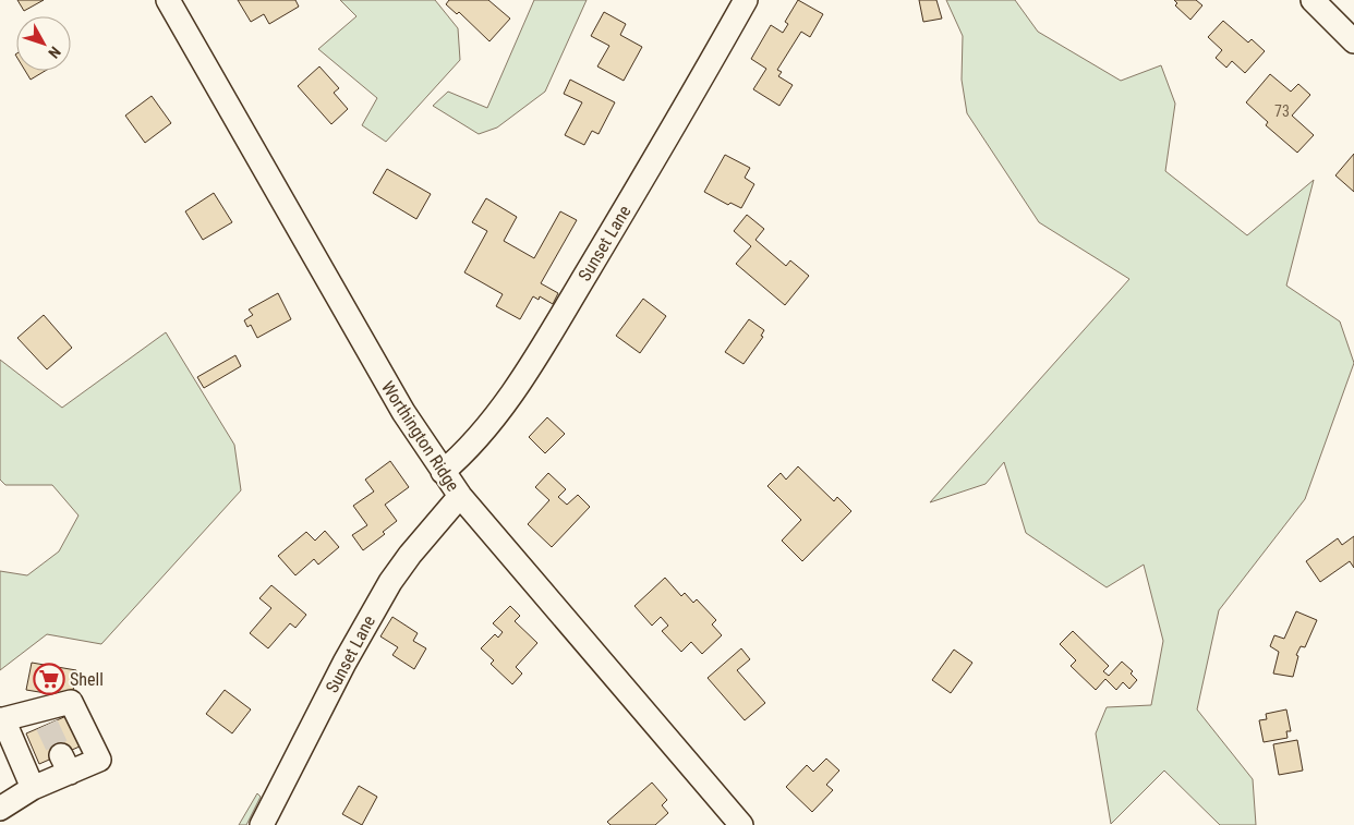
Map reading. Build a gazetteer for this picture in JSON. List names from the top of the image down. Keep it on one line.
{"streets":{"street":["Sunset Lane","Worthington Ridge"]},"crossings":[["Sunset Lane","Worthington Ridge"]],"places":{"supermarket":["Shell"]},"house_numbers":["73"],"north":"bottom right"}
